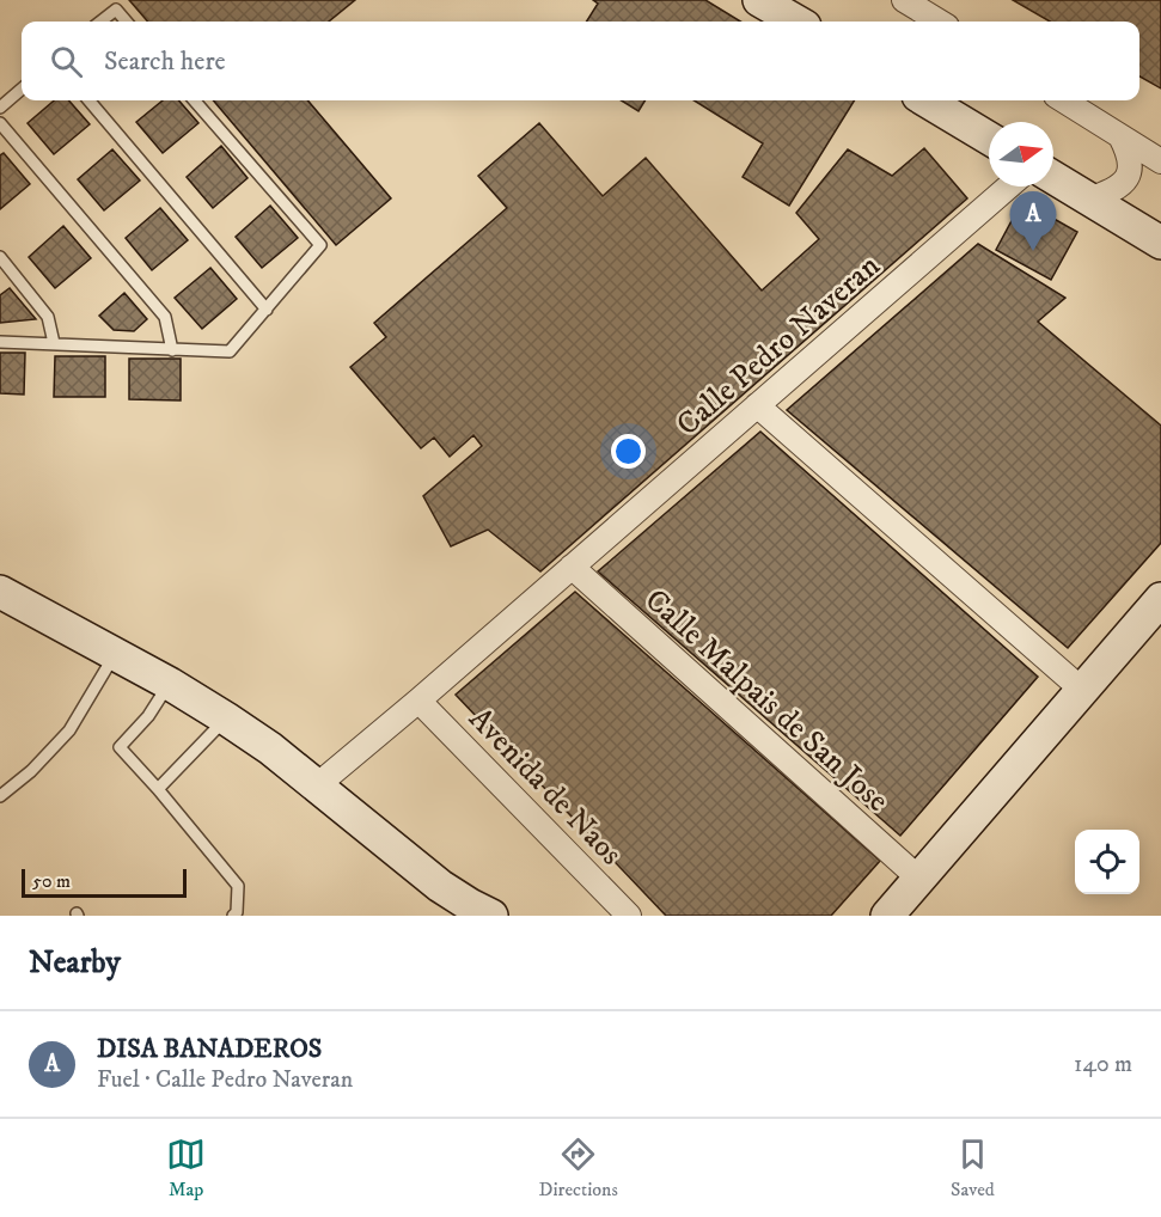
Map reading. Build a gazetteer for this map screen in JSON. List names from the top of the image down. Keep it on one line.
{"streets":{"street":["Calle Pedro Naveran","Calle Malpais de San Jose","Avenida de Naos"]},"crossings":[["Calle Pedro Naveran","Calle Malpais de San Jose"],["Calle Pedro Naveran","Avenida de Naos"]],"scale_bar":"50 m","north":"right","page":{"search":"Search here","pins":"A","scale":"50 m","heading":"Nearby","list":[{"mark":"A","name":"DISA BANADEROS","note":"Fuel · Calle Pedro Naveran","value":"140 m"}],"nav":["Map","Directions","Saved"]}}
